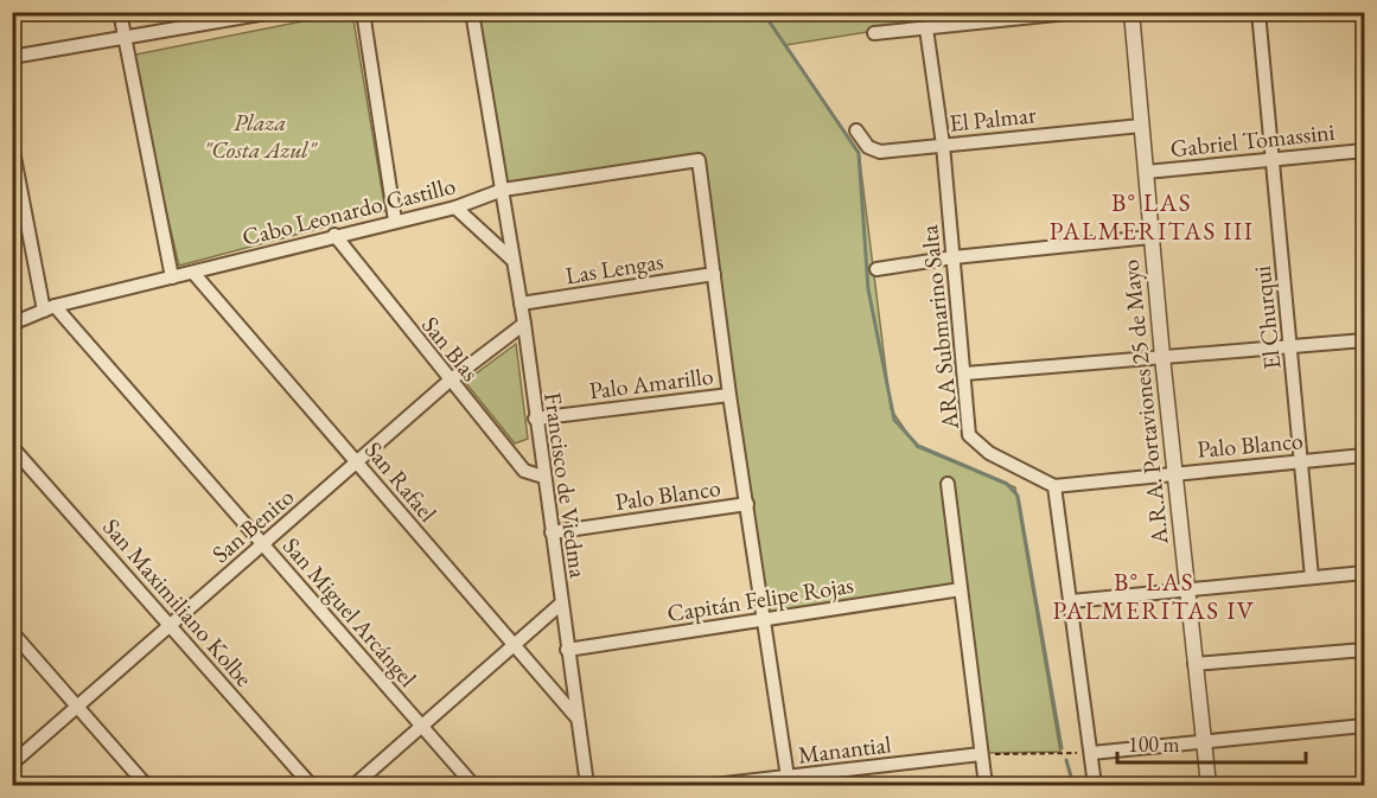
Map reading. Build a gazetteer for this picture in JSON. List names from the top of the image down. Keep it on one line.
{"streets":{"street":["El Palmar","Gabriel Tomassini","Cabo Leonardo Castillo","Las Lengas","El Churqui","ARA Submarino Salta","San Blas","Palo Amarillo","A.R.A. Portaviones 25 de Mayo","Palo Blanco","San Rafael","Francisco de Viedma","San Benito","Capitán Felipe Rojas","San Maximiliano Kolbe","San Miguel Arcángel","Manantial"]},"crossings":[["El Palmar","ARA Submarino Salta"],["El Palmar","A.R.A. Portaviones 25 de Mayo"],["Gabriel Tomassini","El Churqui"],["Gabriel Tomassini","A.R.A. Portaviones 25 de Mayo"],["Cabo Leonardo Castillo","Las Lengas"],["Cabo Leonardo Castillo","San Blas"],["Cabo Leonardo Castillo","San Rafael"],["Cabo Leonardo Castillo","Francisco de Viedma"],["Cabo Leonardo Castillo","San Miguel Arcángel"],["Las Lengas","Francisco de Viedma"],["El Churqui","Palo Blanco"],["ARA Submarino Salta","Palo Blanco"],["San Blas","Francisco de Viedma"],["San Blas","San Benito"],["Palo Amarillo","Francisco de Viedma"],["A.R.A. Portaviones 25 de Mayo","Palo Blanco"],["Palo Blanco","Francisco de Viedma"],["San Rafael","Francisco de Viedma"],["San Rafael","San Benito"],["Francisco de Viedma","San Benito"],["Francisco de Viedma","Capitán Felipe Rojas"],["San Benito","San Maximiliano Kolbe"],["San Benito","San Miguel Arcángel"]],"districts":["B° LAS PALMERITAS III","B° LAS PALMERITAS IV"],"parks":["Plaza \"Costa Azul\""],"scale_bar":"100 m"}
